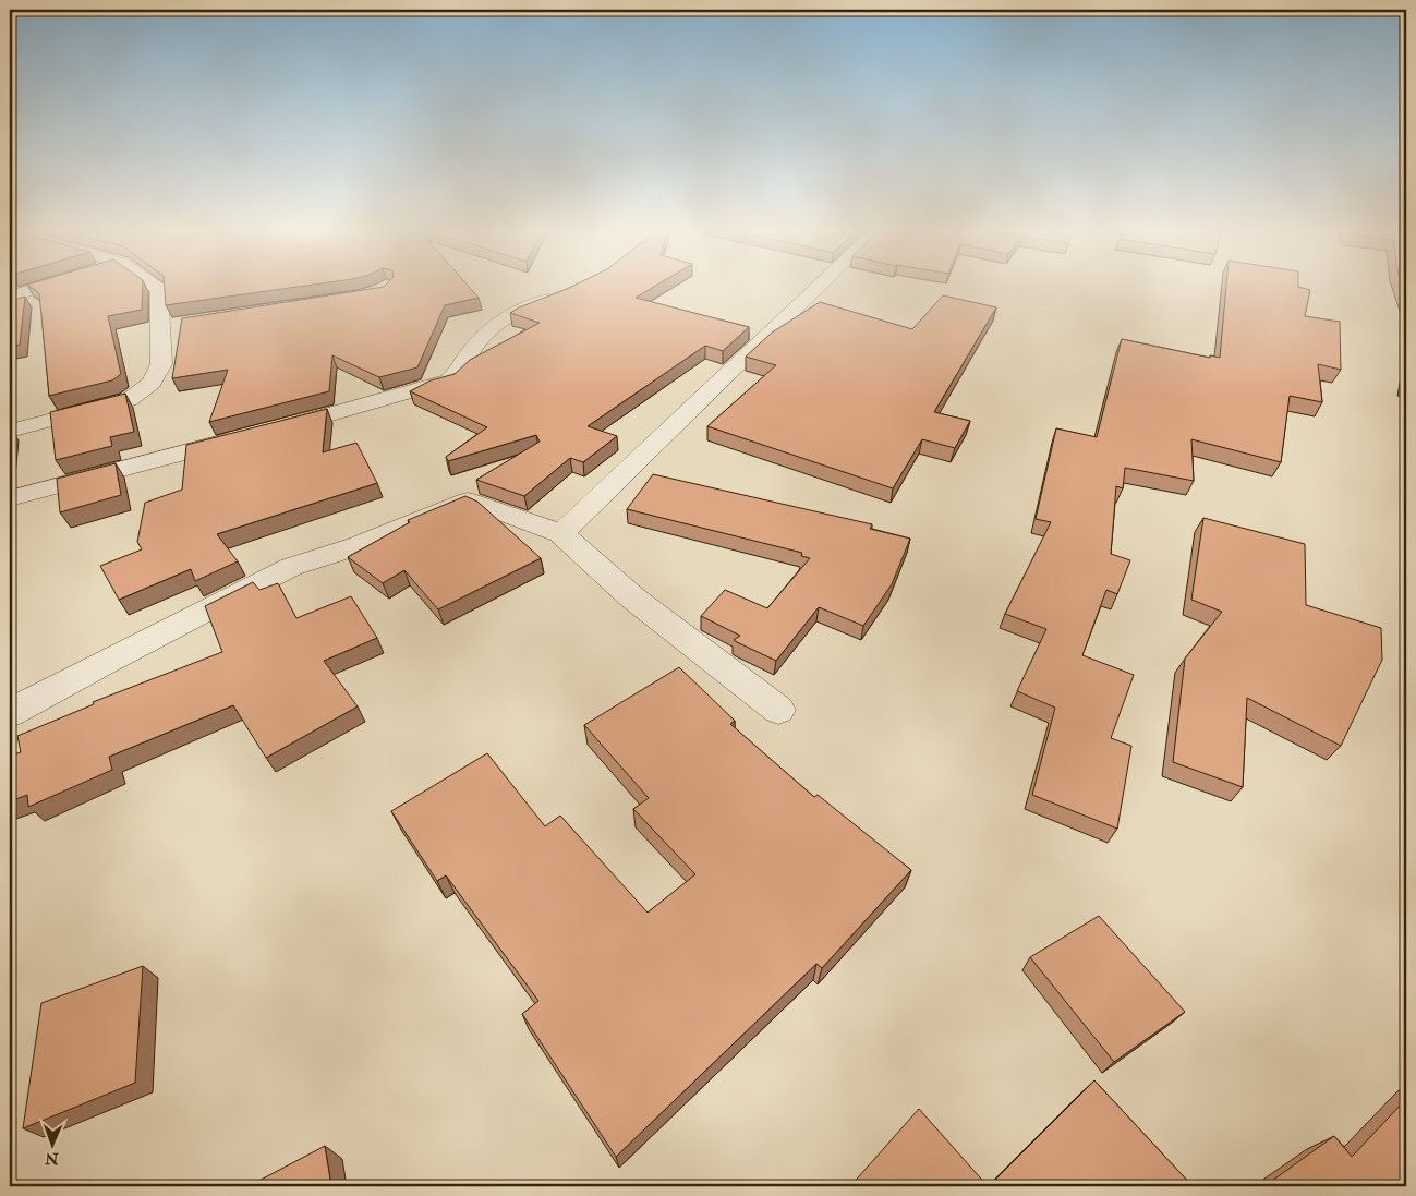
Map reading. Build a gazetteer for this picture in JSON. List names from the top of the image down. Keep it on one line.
{"north":"bottom"}
